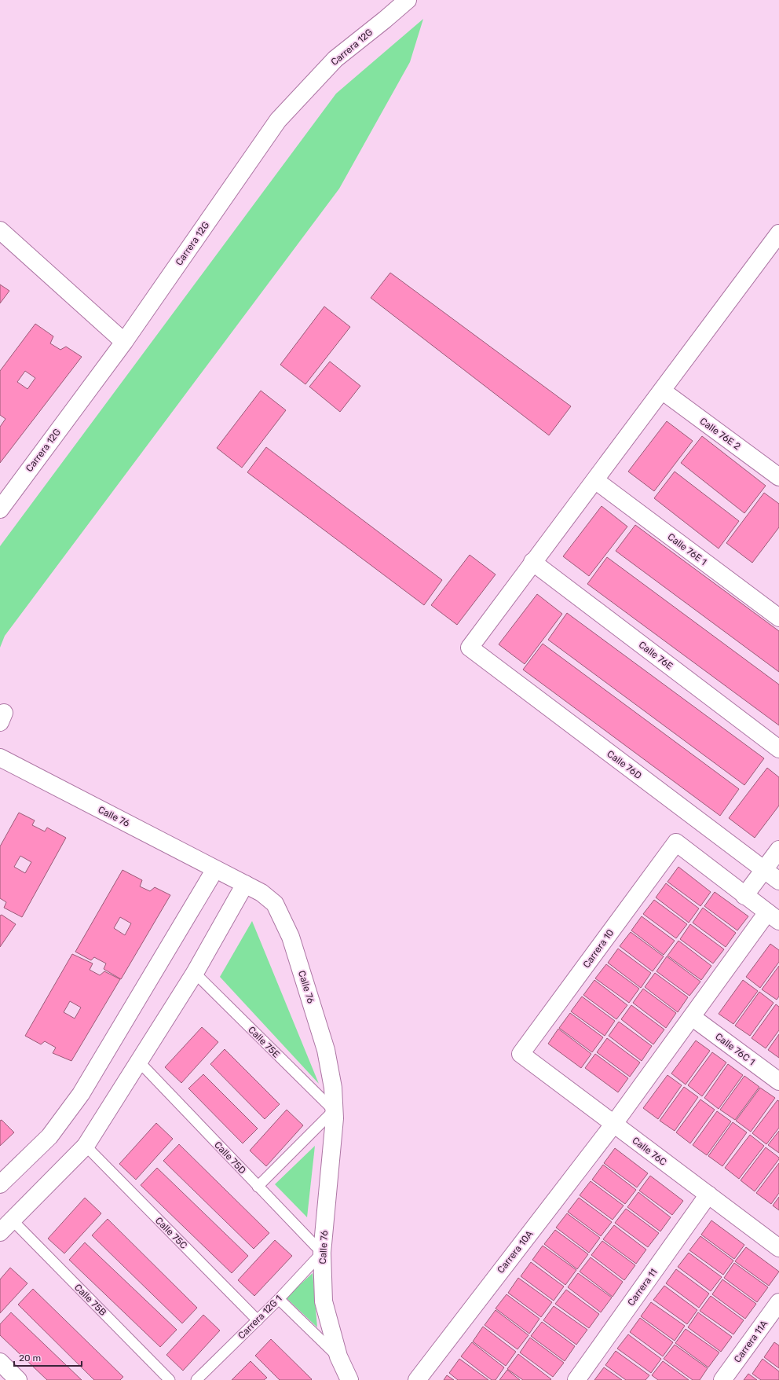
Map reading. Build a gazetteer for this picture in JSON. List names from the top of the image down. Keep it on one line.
{"streets":{"street":["Carrera 12G","Calle 76E 2","Calle 76E 1","Calle 76E","Calle 76D","Calle 76","Carrera 10","Calle 76C 1","Calle 76C","Carrera 10A","Carrera 11","Carrera 11A"],"lane":["Calle 75E","Calle 75D","Calle 75C","Calle 75B","Carrera 12G 1"]},"crossings":[["Calle 76E","Calle 76D"],["Calle 76","Calle 75E"],["Calle 76","Calle 75D"],["Calle 76","Carrera 12G 1"],["Carrera 10","Calle 76C"],["Calle 76C 1","Carrera 10A"],["Calle 76C","Carrera 10A"],["Calle 76C","Carrera 11"],["Calle 75D","Carrera 12G 1"],["Calle 75C","Carrera 12G 1"]],"scale_bar":"20 m"}
